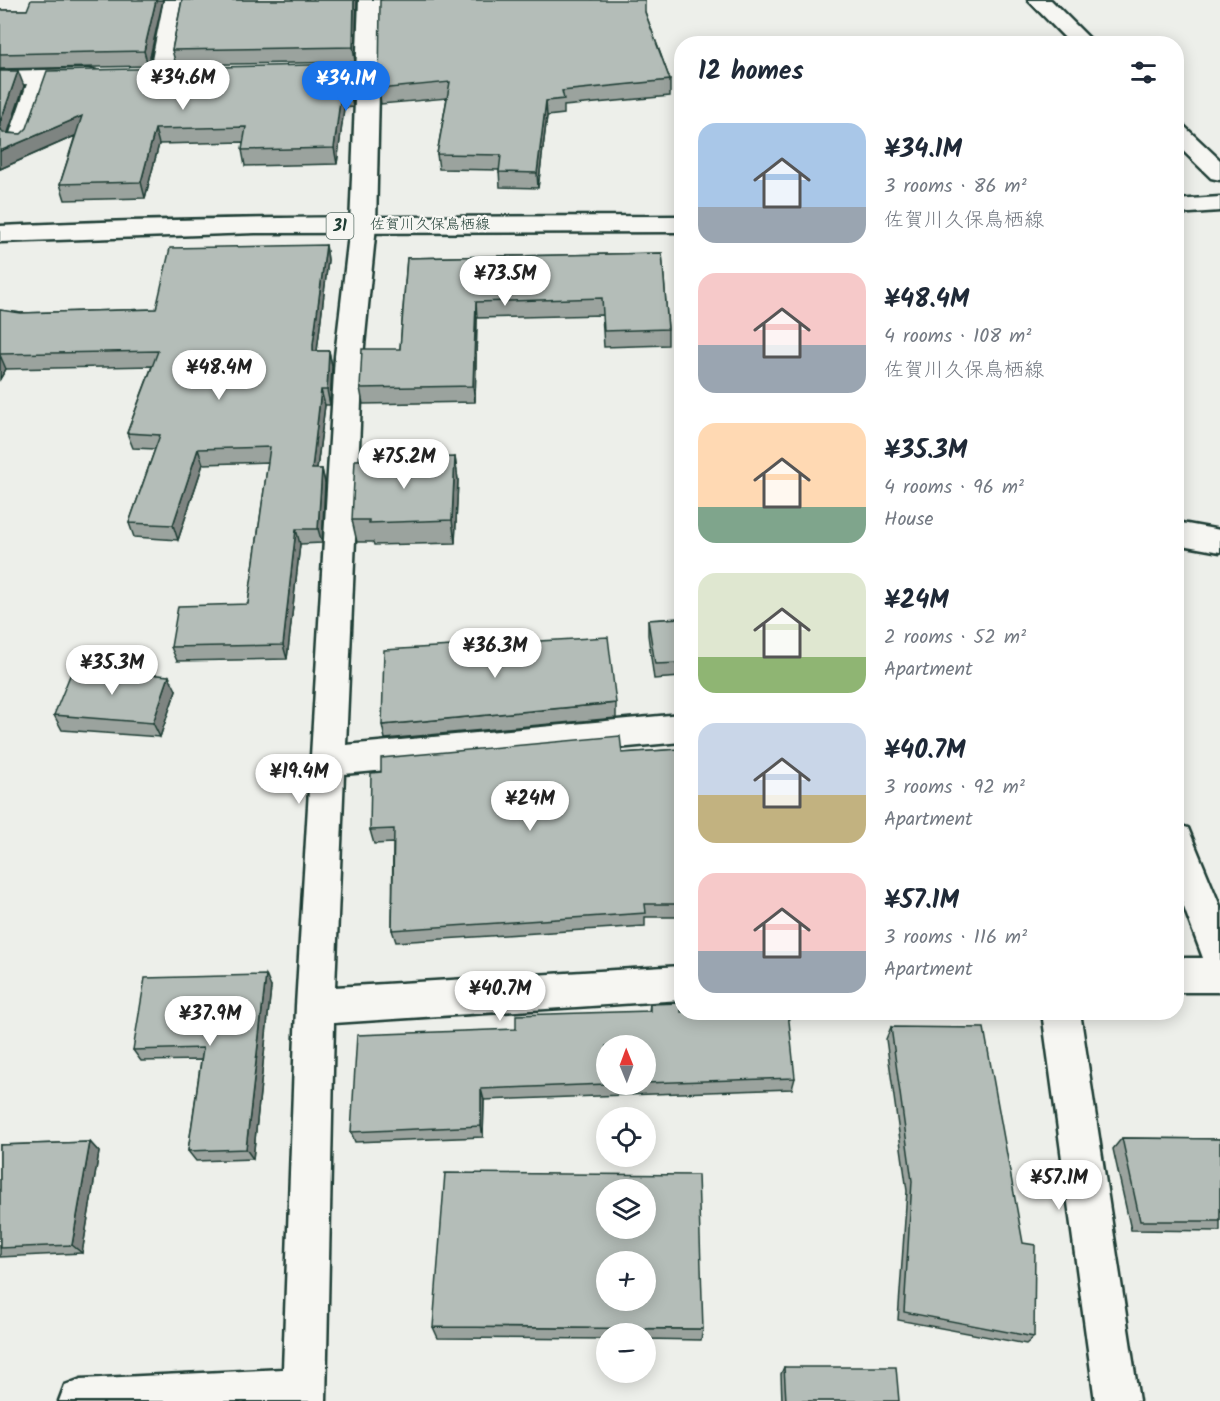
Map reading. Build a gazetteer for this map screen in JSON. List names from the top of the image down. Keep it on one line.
{"streets":{"street":["佐賀川久保鳥栖線","31"]},"north":"top","page":{"heading":"12 homes","price":["¥34.6M","¥34.1M","¥73.5M","¥48.4M","¥75.2M","¥36.3M","¥35.3M","¥19.4M","¥24M","¥40.7M","¥37.9M","¥57.1M"],"list":[{"name":"¥34.1M","note":"3 rooms · 86 m² · 佐賀川久保鳥栖線"},{"name":"¥48.4M","note":"4 rooms · 108 m² · 佐賀川久保鳥栖線"},{"name":"¥35.3M","note":"4 rooms · 96 m² · House"},{"name":"¥24M","note":"2 rooms · 52 m² · Apartment"},{"name":"¥40.7M","note":"3 rooms · 92 m² · Apartment"},{"name":"¥57.1M","note":"3 rooms · 116 m² · Apartment"}],"map_buttons":["+","−"]}}
